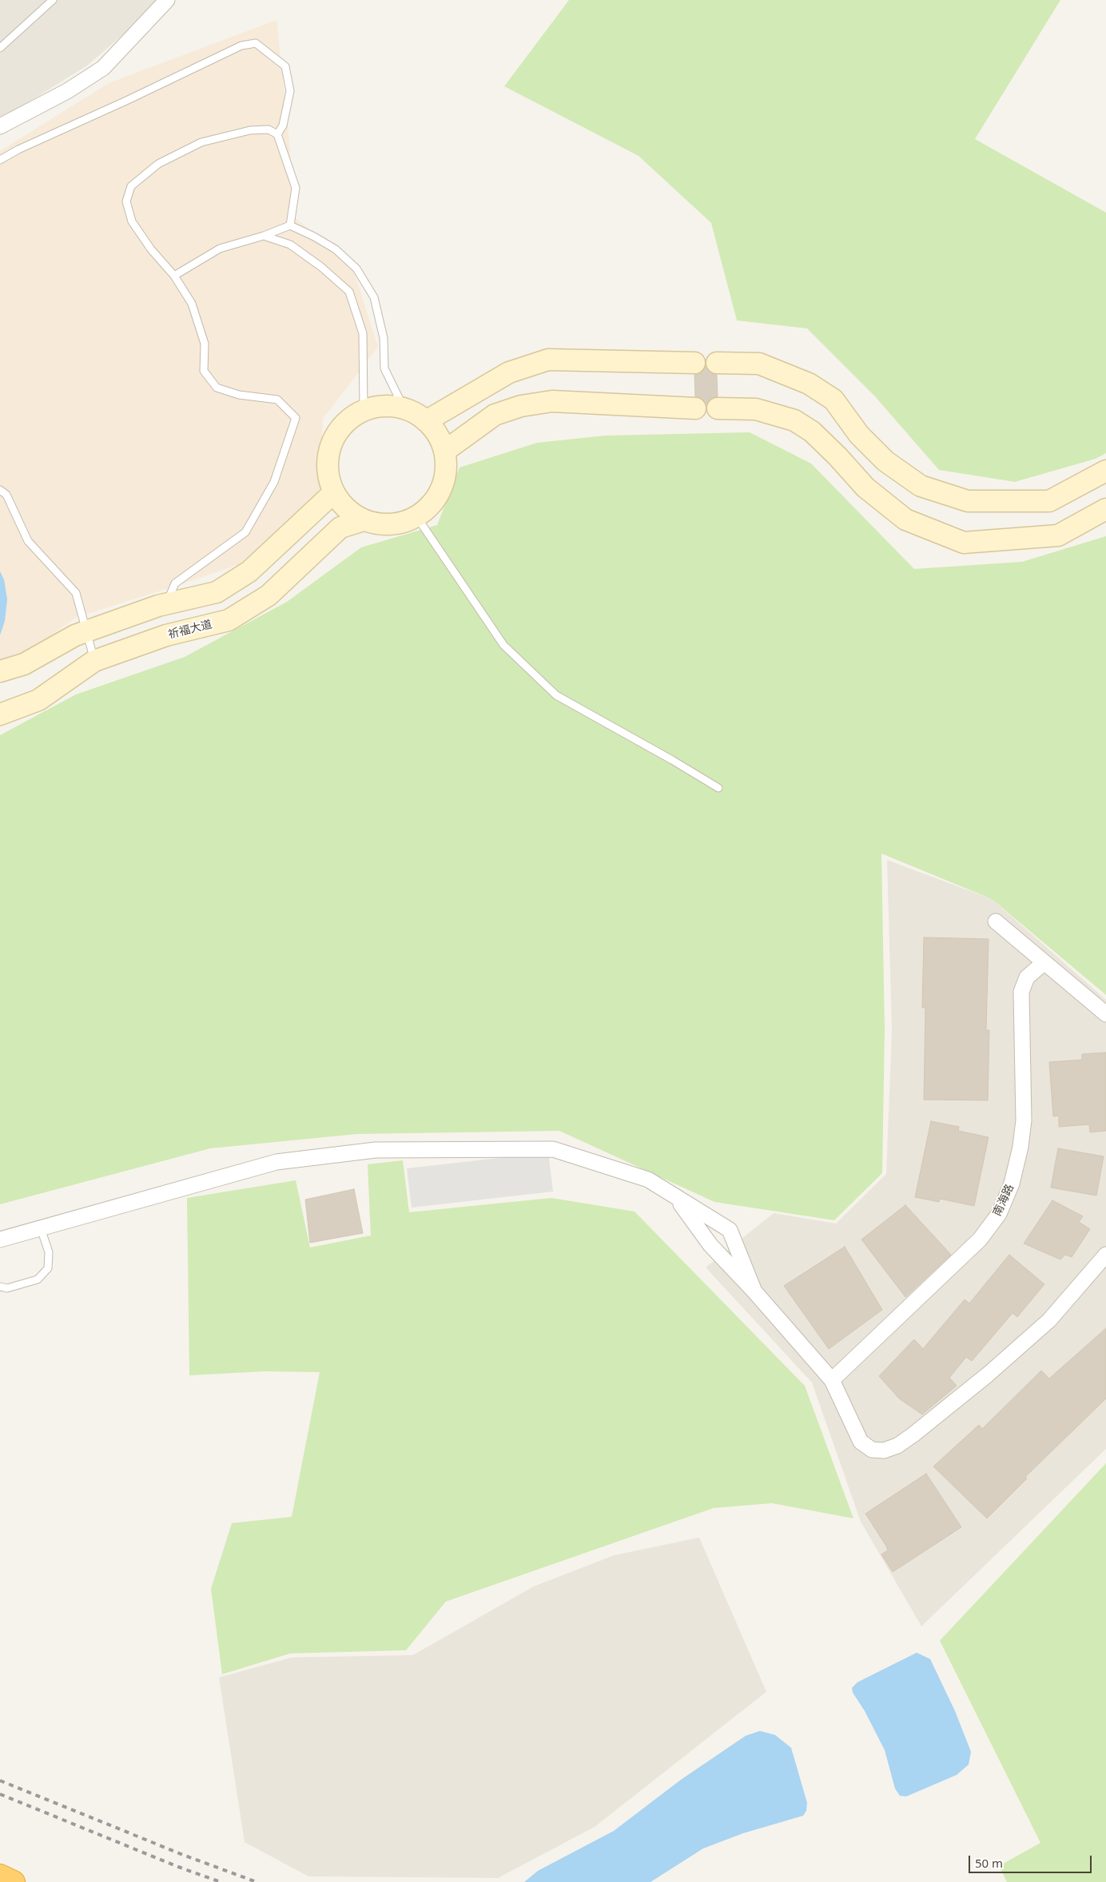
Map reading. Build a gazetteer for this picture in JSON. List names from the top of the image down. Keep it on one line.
{"streets":{"street":["祈福大道","南海路"]},"scale_bar":"50 m"}
